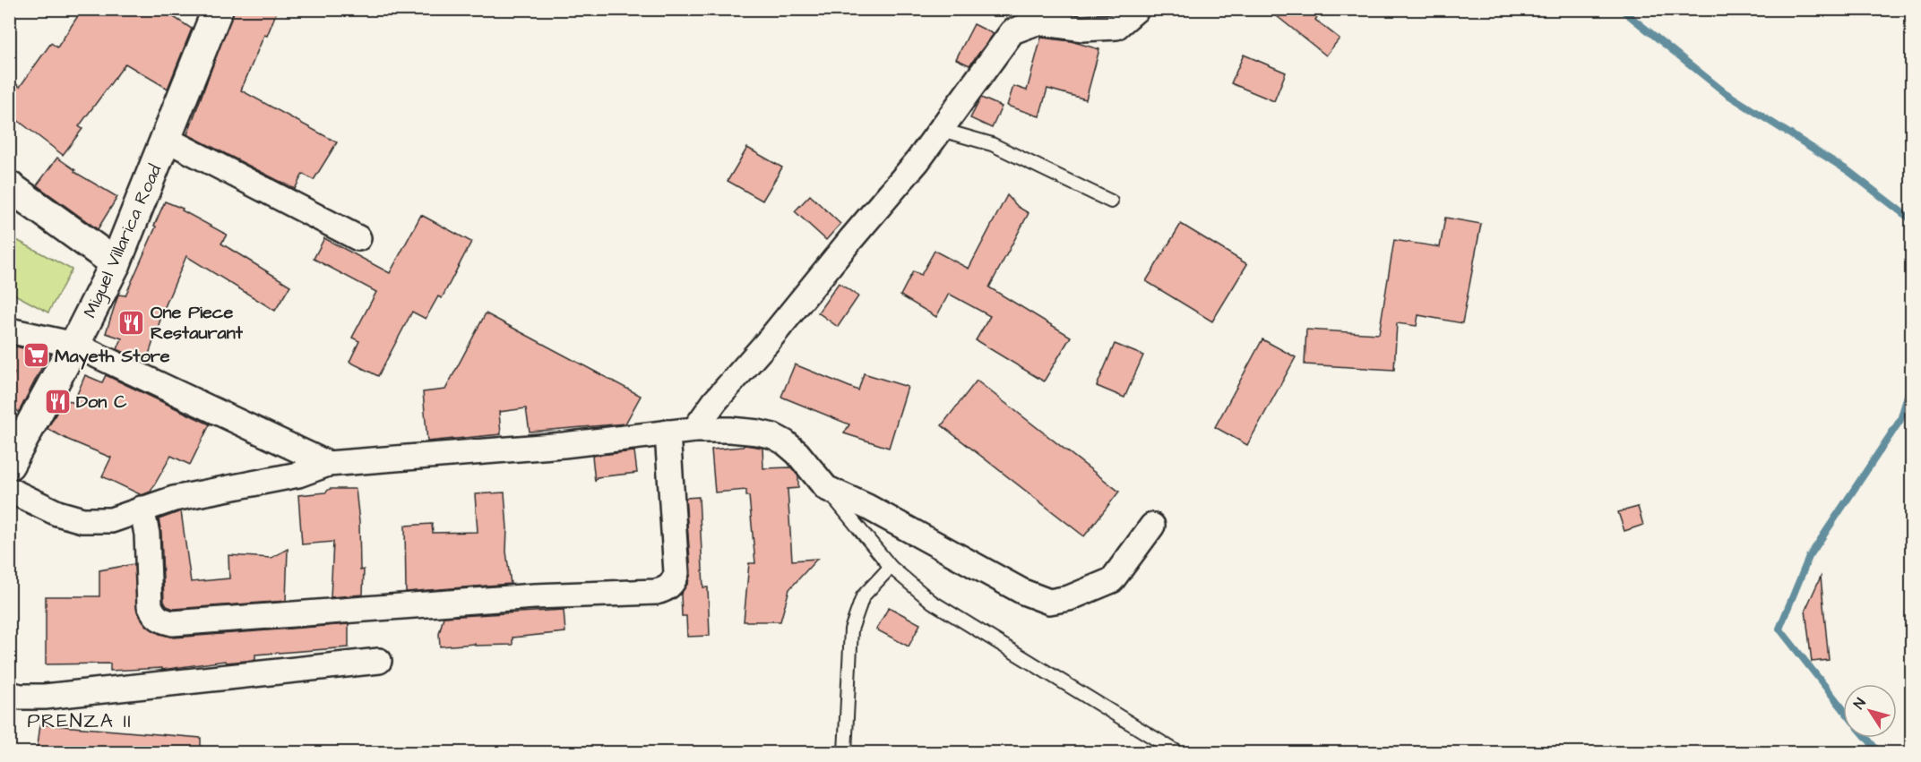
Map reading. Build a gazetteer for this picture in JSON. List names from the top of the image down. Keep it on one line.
{"streets":{"main road":["Miguel Villarica Road"]},"districts":["PRENZA II"],"places":{"restaurant":["One Piece Restaurant","Don C"],"supermarket":["Mayeth Store"]},"north":"top left"}
